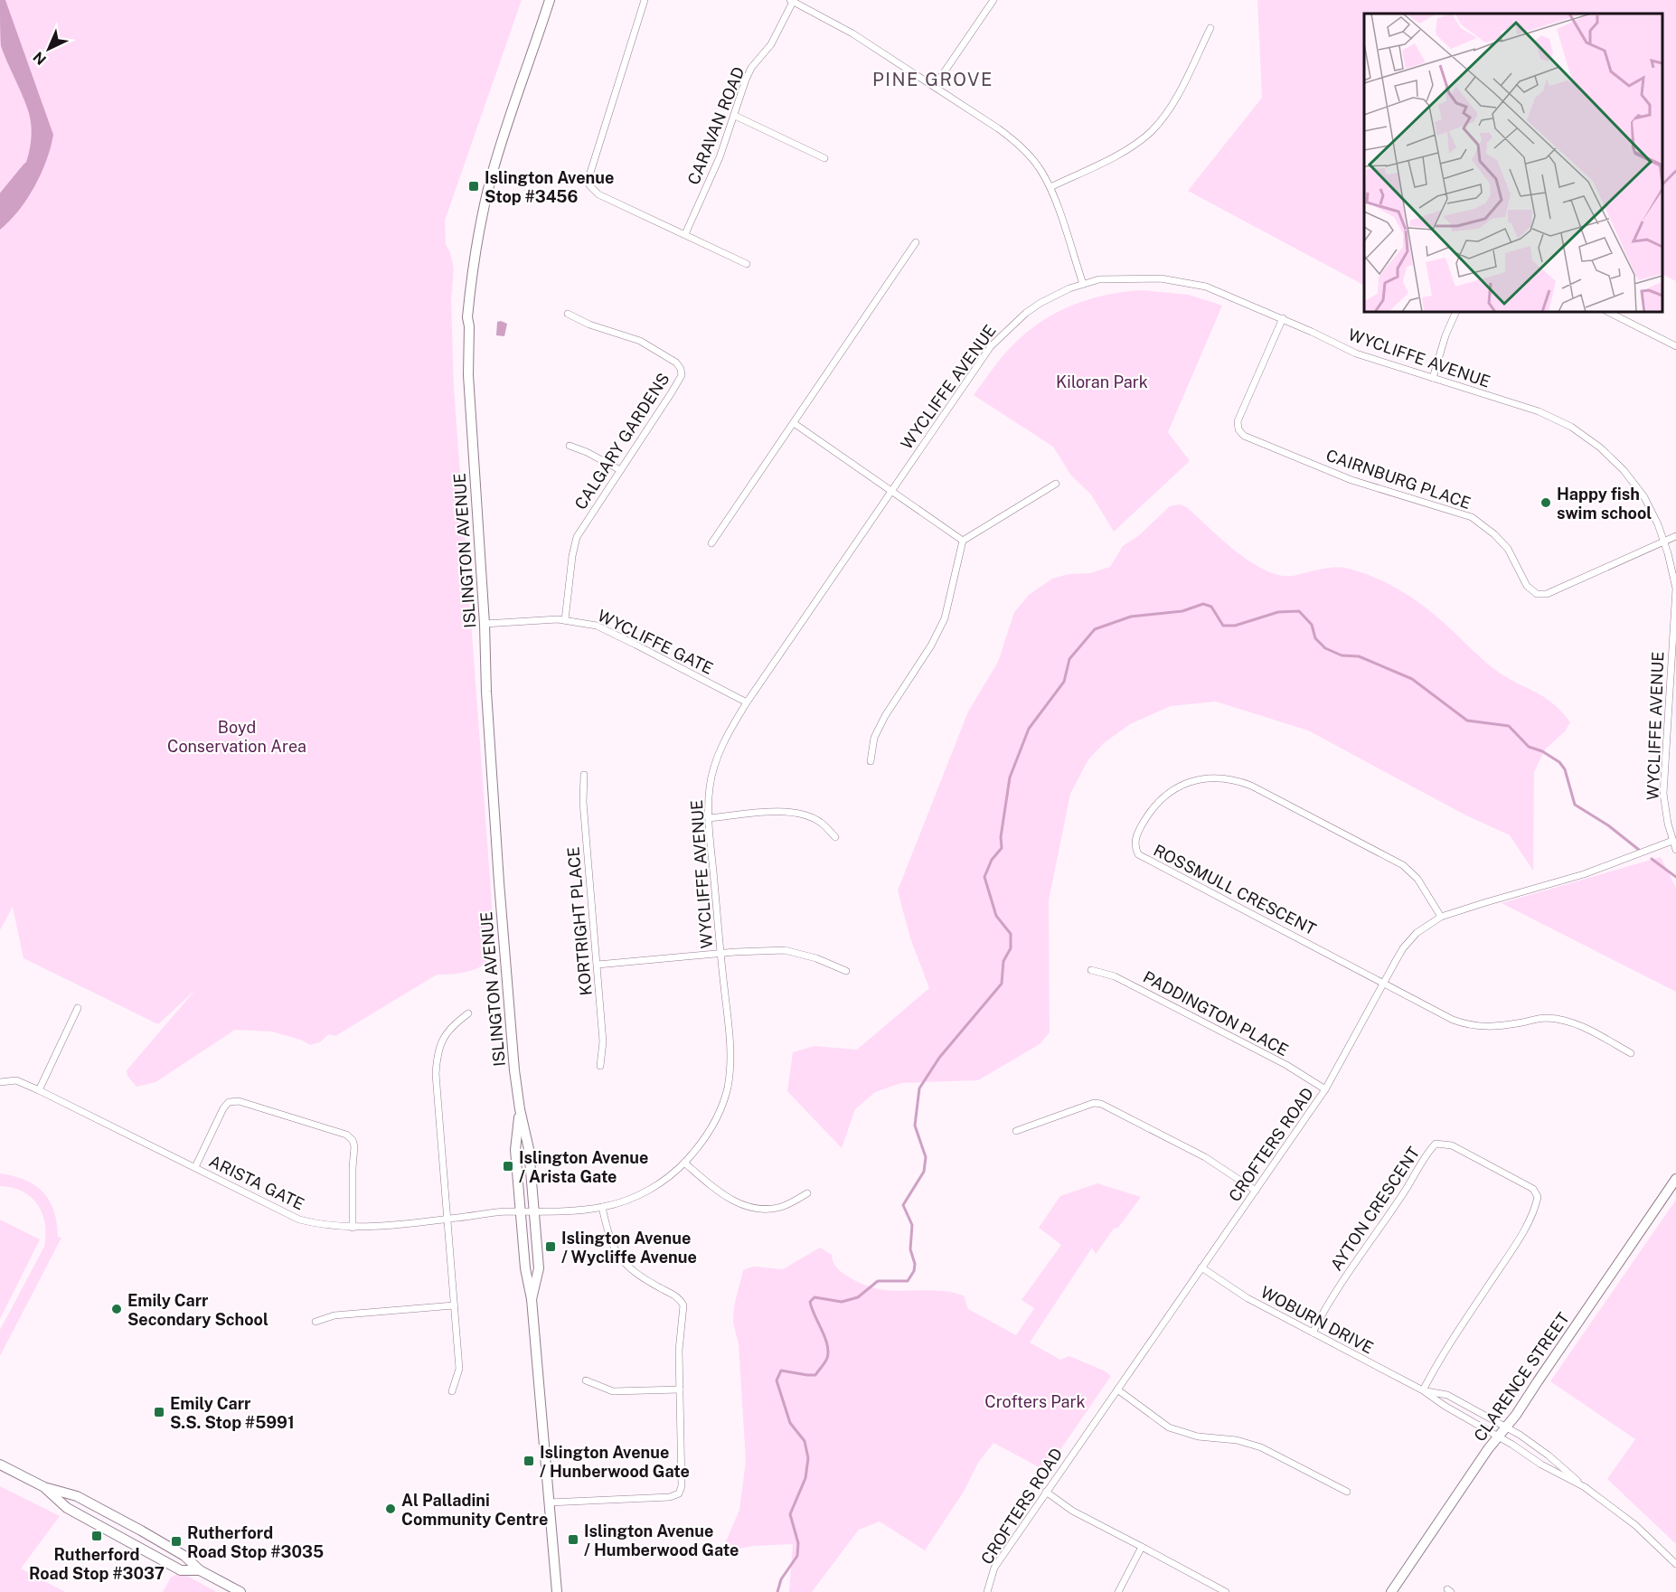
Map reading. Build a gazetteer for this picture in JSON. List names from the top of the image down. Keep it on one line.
{"streets":{"main road":["ISLINGTON AVENUE","CLARENCE STREET"],"street":["CARAVAN ROAD","WYCLIFFE AVENUE","CALGARY GARDENS","CAIRNBURG PLACE","WYCLIFFE GATE","ROSSMULL CRESCENT","KORTRIGHT PLACE","PADDINGTON PLACE","CROFTERS ROAD","ARISTA GATE","AYTON CRESCENT","WOBURN DRIVE"]},"crossings":[["WYCLIFFE AVENUE","CAIRNBURG PLACE"],["WYCLIFFE AVENUE","ISLINGTON AVENUE"],["WYCLIFFE AVENUE","WYCLIFFE GATE"],["WYCLIFFE AVENUE","CROFTERS ROAD"],["WYCLIFFE AVENUE","ARISTA GATE"],["CALGARY GARDENS","WYCLIFFE GATE"],["ISLINGTON AVENUE","WYCLIFFE GATE"],["ISLINGTON AVENUE","ARISTA GATE"],["ROSSMULL CRESCENT","CROFTERS ROAD"],["PADDINGTON PLACE","CROFTERS ROAD"],["CROFTERS ROAD","WOBURN DRIVE"],["AYTON CRESCENT","WOBURN DRIVE"],["WOBURN DRIVE","CLARENCE STREET"]],"districts":["PINE GROVE"],"parks":["Kiloran Park","Boyd Conservation Area","Crofters Park"],"places":{"transit":["Islington Avenue Stop #3456","Islington Avenue / Arista Gate","Islington Avenue / Wycliffe Avenue","Emily Carr S.S. Stop #5991","Islington Avenue / Hunberwood Gate","Rutherford Road Stop #3037","Islington Avenue / Humberwood Gate","Rutherford Road Stop #3035"],"other":["Happy fish swim school","Emily Carr Secondary School","Al Palladini Community Centre"]},"north":"bottom left"}
